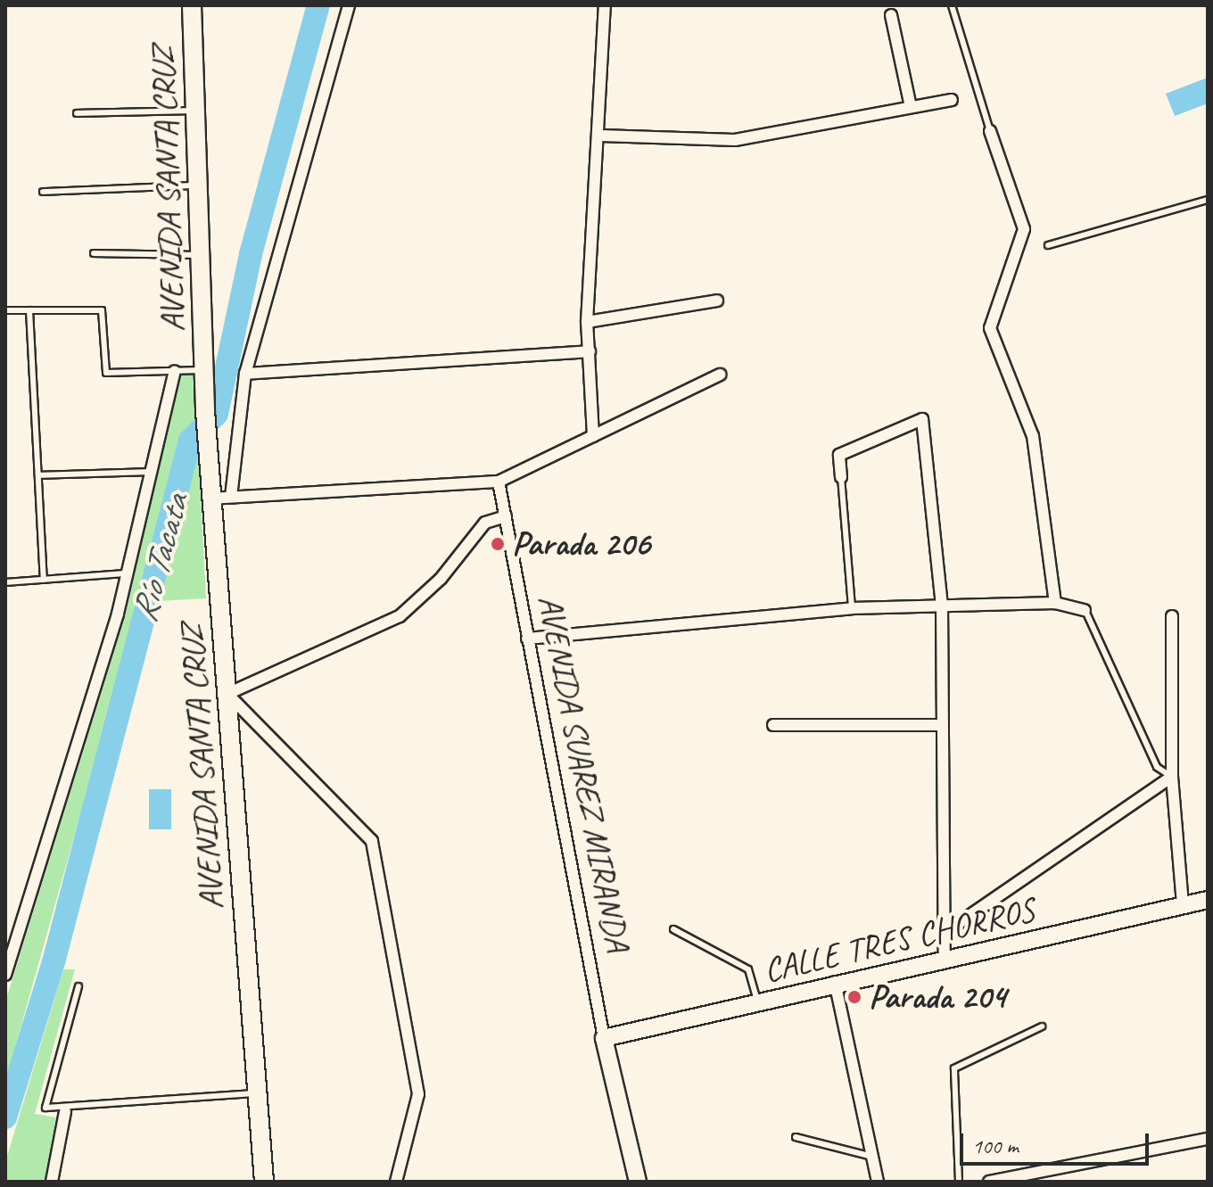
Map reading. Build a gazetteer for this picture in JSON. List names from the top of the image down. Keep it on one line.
{"streets":{"main road":["AVENIDA SANTA CRUZ","AVENIDA SUAREZ MIRANDA","CALLE TRES CHORROS"]},"crossings":[["AVENIDA SUAREZ MIRANDA","CALLE TRES CHORROS"]],"water":["Río Tacata"],"places":["Parada 206","Parada 204"],"scale_bar":"100 m"}
